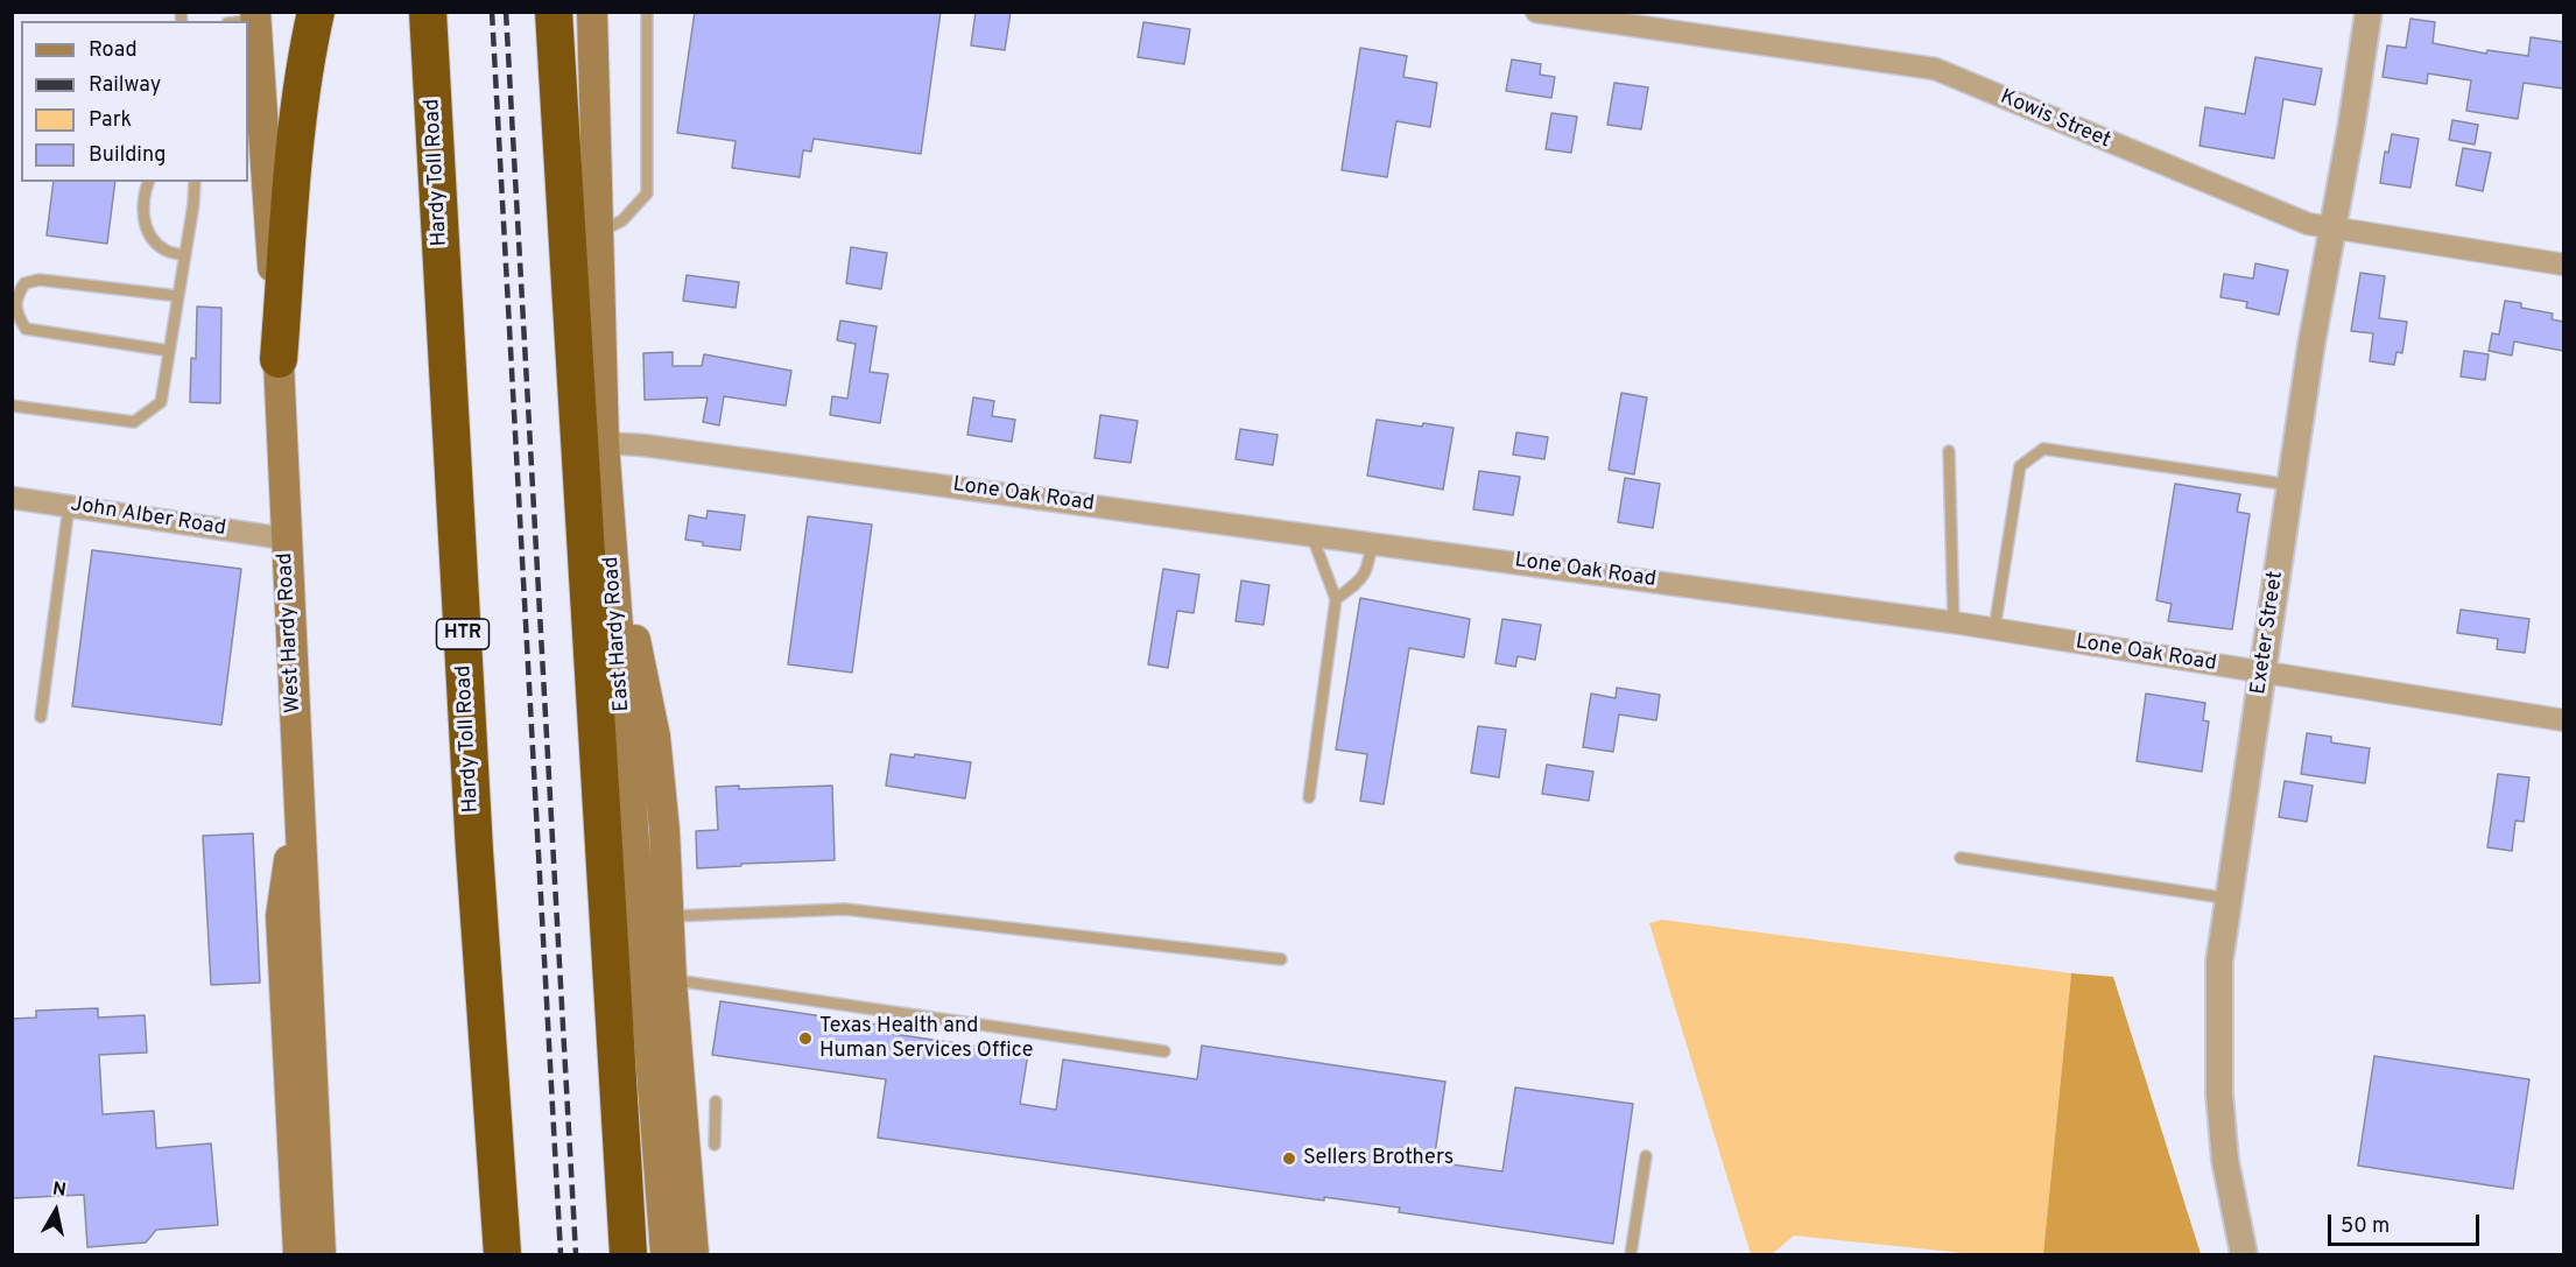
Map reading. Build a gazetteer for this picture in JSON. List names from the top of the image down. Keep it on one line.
{"streets":{"highway":["Hardy Toll Road","HTR"],"main road":["West Hardy Road","East Hardy Road"],"street":["Kowis Street","Lone Oak Road","John Alber Road","Exeter Street"]},"crossings":[["Kowis Street","Exeter Street"],["Lone Oak Road","Exeter Street"],["Lone Oak Road","East Hardy Road"],["John Alber Road","West Hardy Road"]],"places":["Texas Health and Human Services Office","Sellers Brothers"],"legend":["Road","Railway","Park","Building"],"scale_bar":"50 m","north":"top"}
